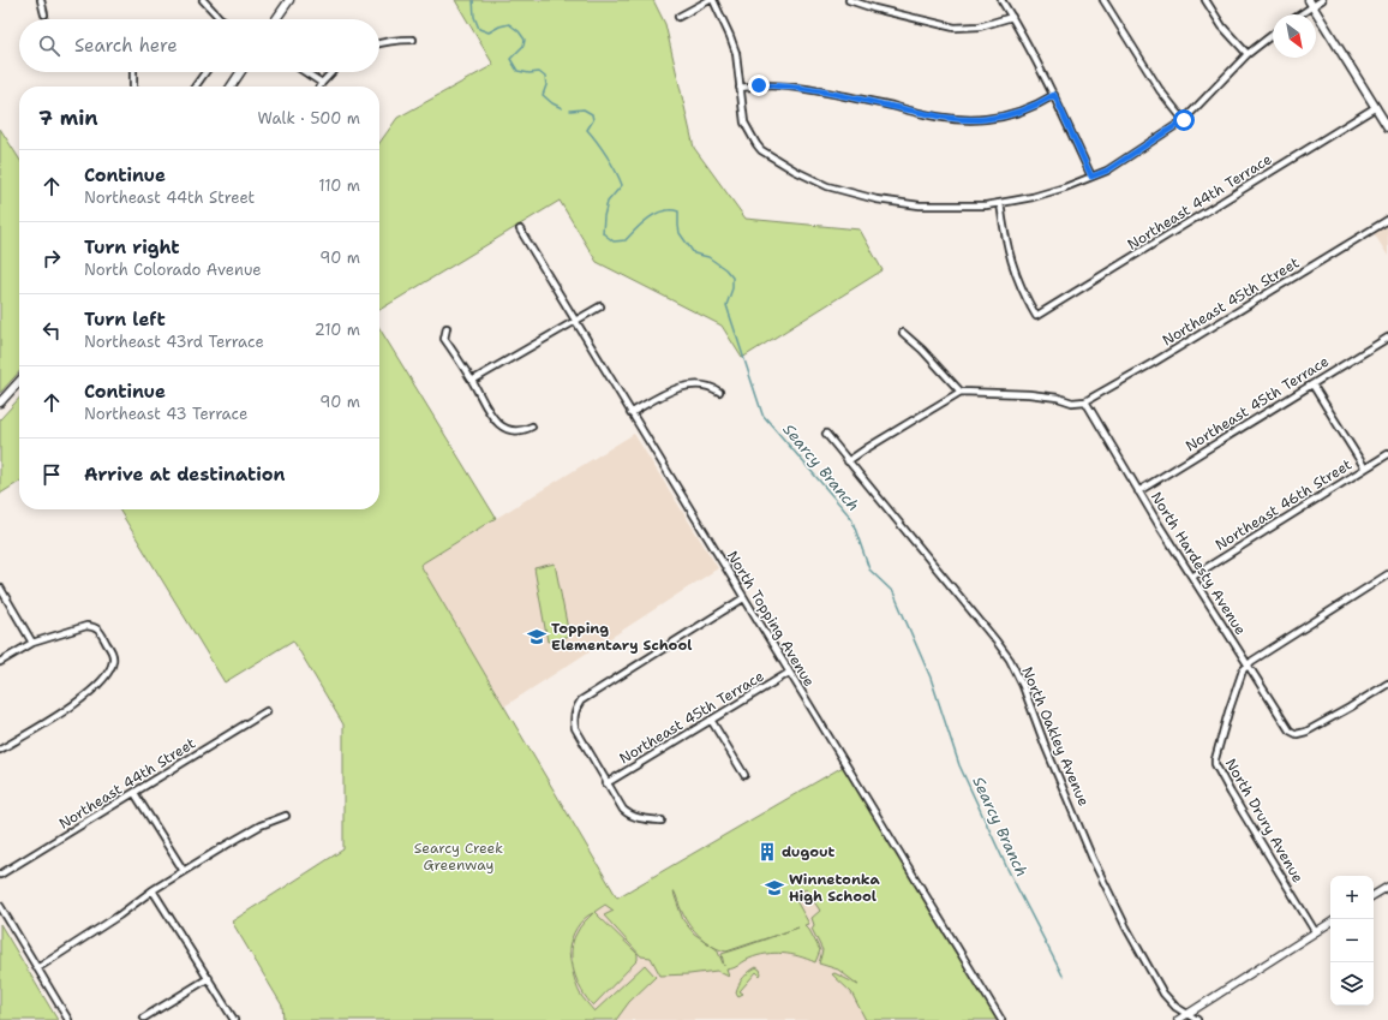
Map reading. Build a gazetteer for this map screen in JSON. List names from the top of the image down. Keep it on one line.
{"streets":{"street":["Northeast 44th Terrace","Northeast 45th Street","Northeast 45th Terrace","Northeast 46th Street","North Hardesty Avenue","North Topping Avenue","North Oakley Avenue","Northeast 44th Street","North Drury Avenue"]},"crossings":[["Northeast 45th Street","North Hardesty Avenue"],["Northeast 45th Terrace","North Hardesty Avenue"],["Northeast 45th Terrace","North Topping Avenue"],["Northeast 46th Street","North Hardesty Avenue"],["North Hardesty Avenue","North Drury Avenue"]],"water":["Searcy Branch"],"parks":["Searcy Creek Greenway"],"places":{"school or university":["Topping Elementary School","Winnetonka High School"],"building":["dugout"]},"north":"bottom right","page":{"search":"Search here","heading":["7 min","Walk · 500 m"],"list":[["Continue","Northeast 44th Street","110 m"],["Turn right","North Colorado Avenue","90 m"],["Turn left","Northeast 43rd Terrace","210 m"],["Continue","Northeast 43 Terrace","90 m"],"Arrive at destination"],"map_buttons":["+","−"]}}
